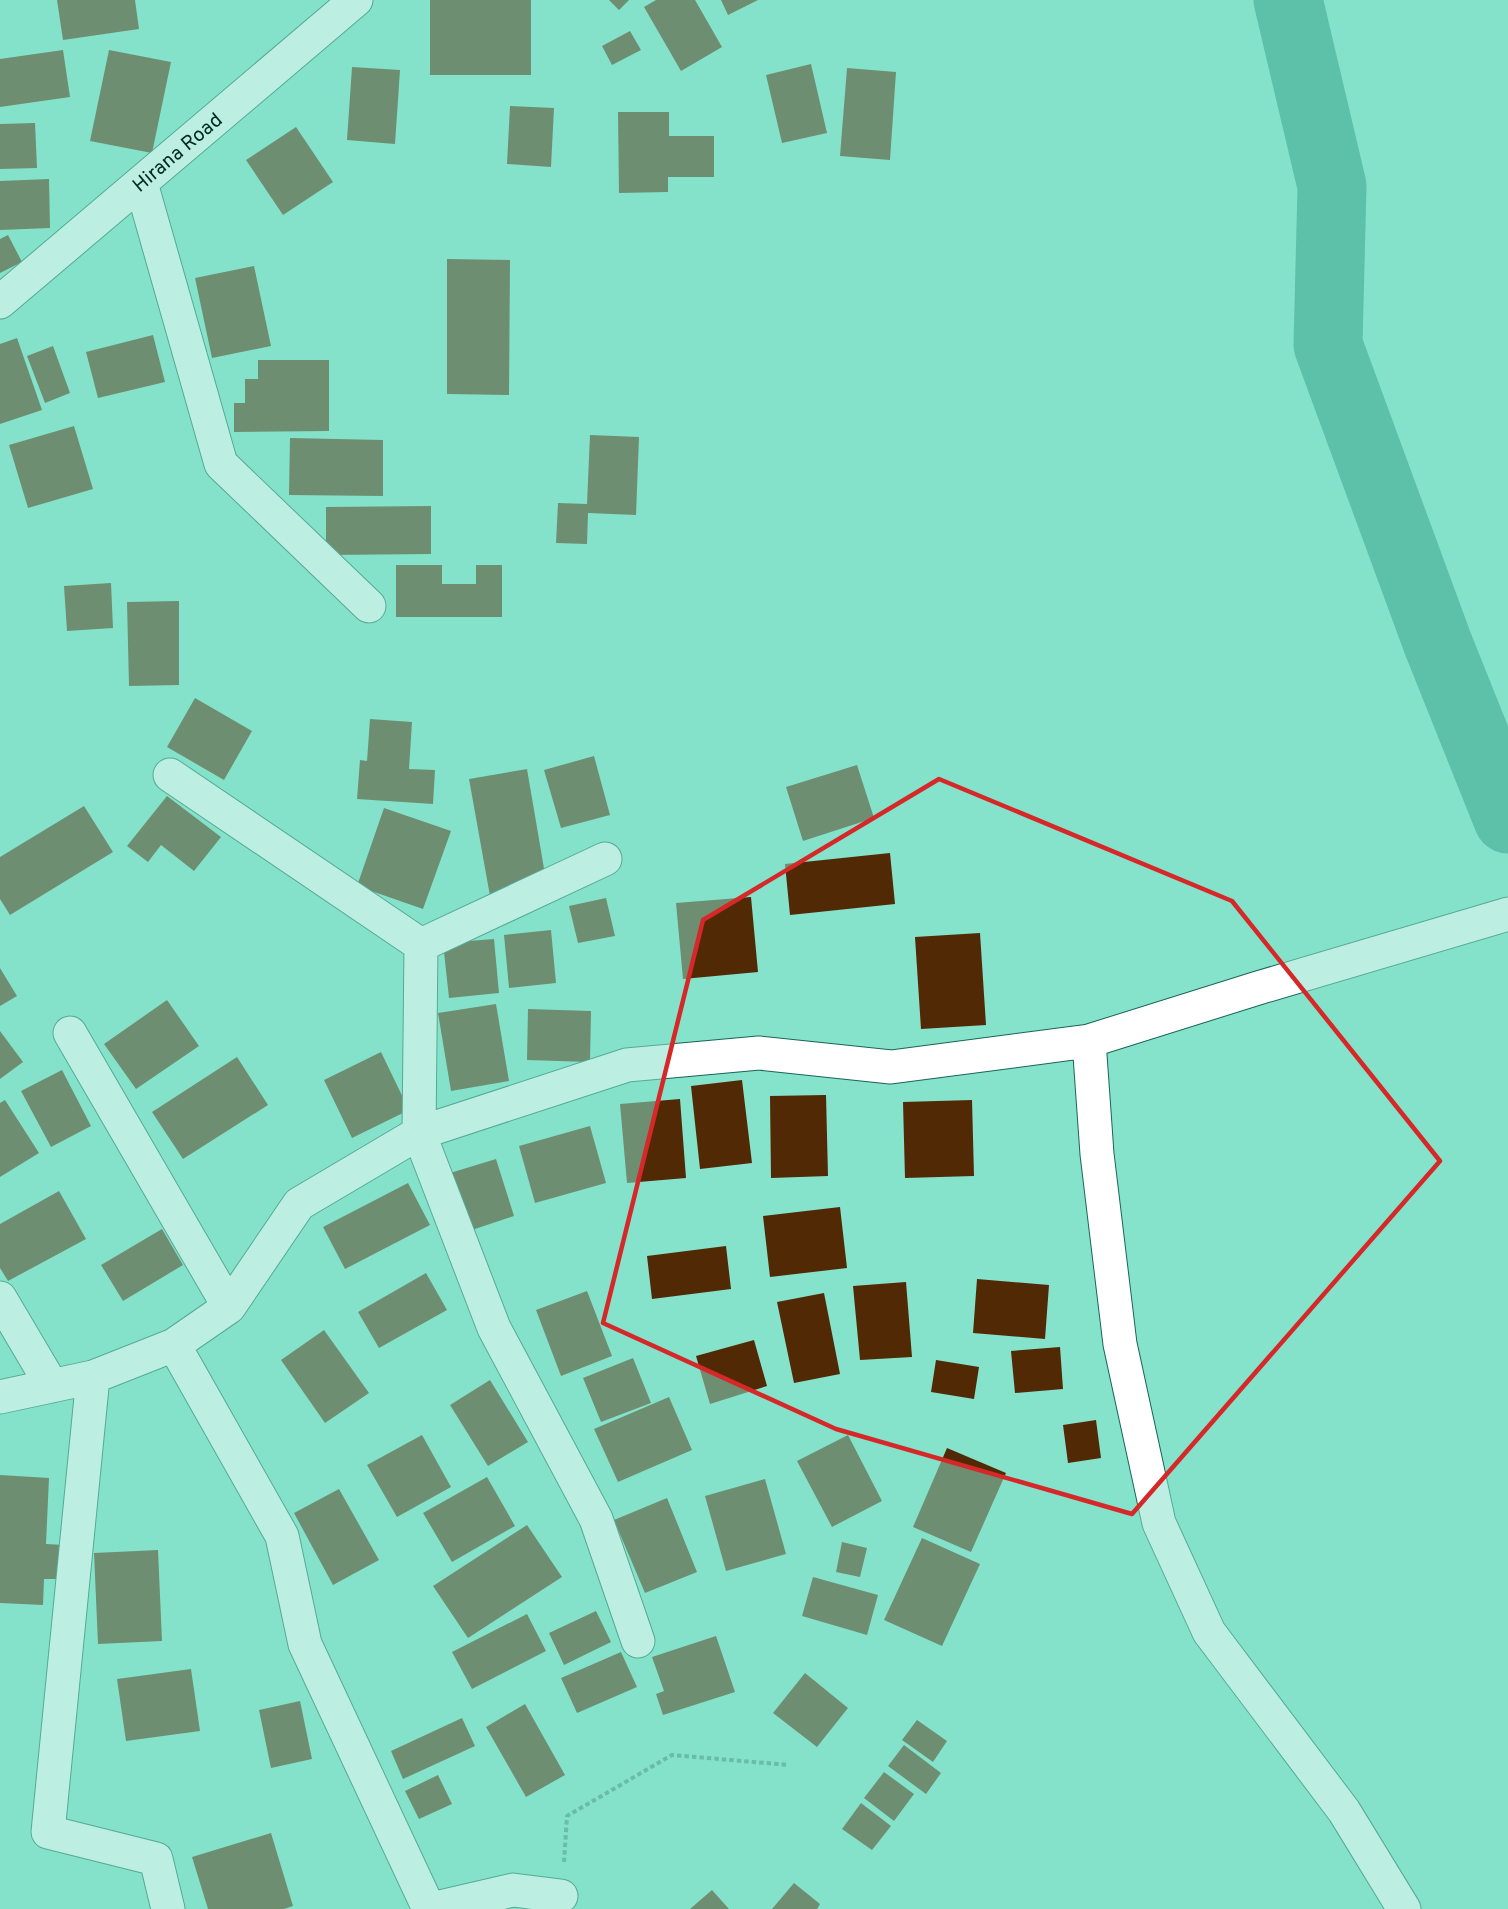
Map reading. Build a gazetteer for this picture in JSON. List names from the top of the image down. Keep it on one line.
{"streets":{"street":["Hirana Road"]}}
